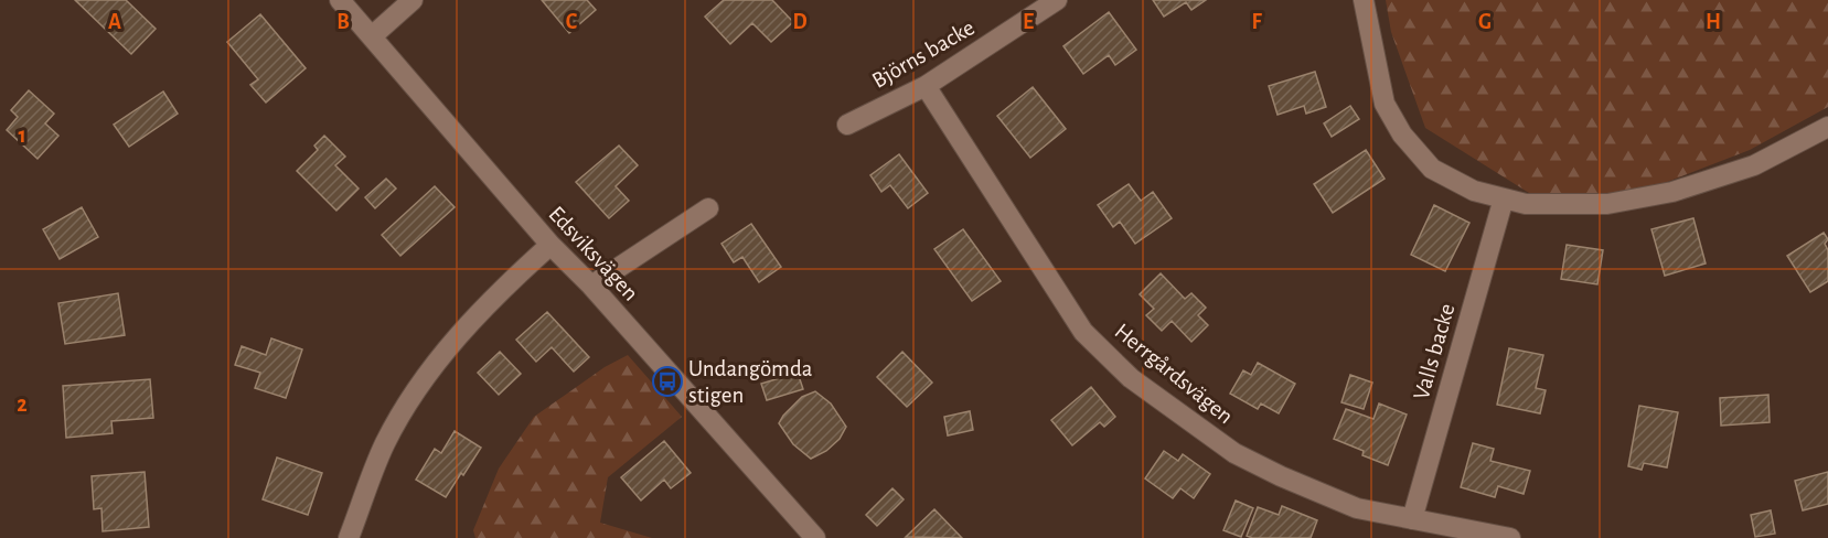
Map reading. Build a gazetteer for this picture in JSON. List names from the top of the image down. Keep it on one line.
{"streets":{"street":["Björns backe","Edsviksvägen","Valls backe","Herrgårdsvägen"]},"crossings":[["Björns backe","Herrgårdsvägen"],["Valls backe","Herrgårdsvägen"]],"places":{"bus stop":["Undangömda stigen"]},"grid":{"columns":["A","B","C","D","E","F","G","H"],"rows":["1","2"]}}
